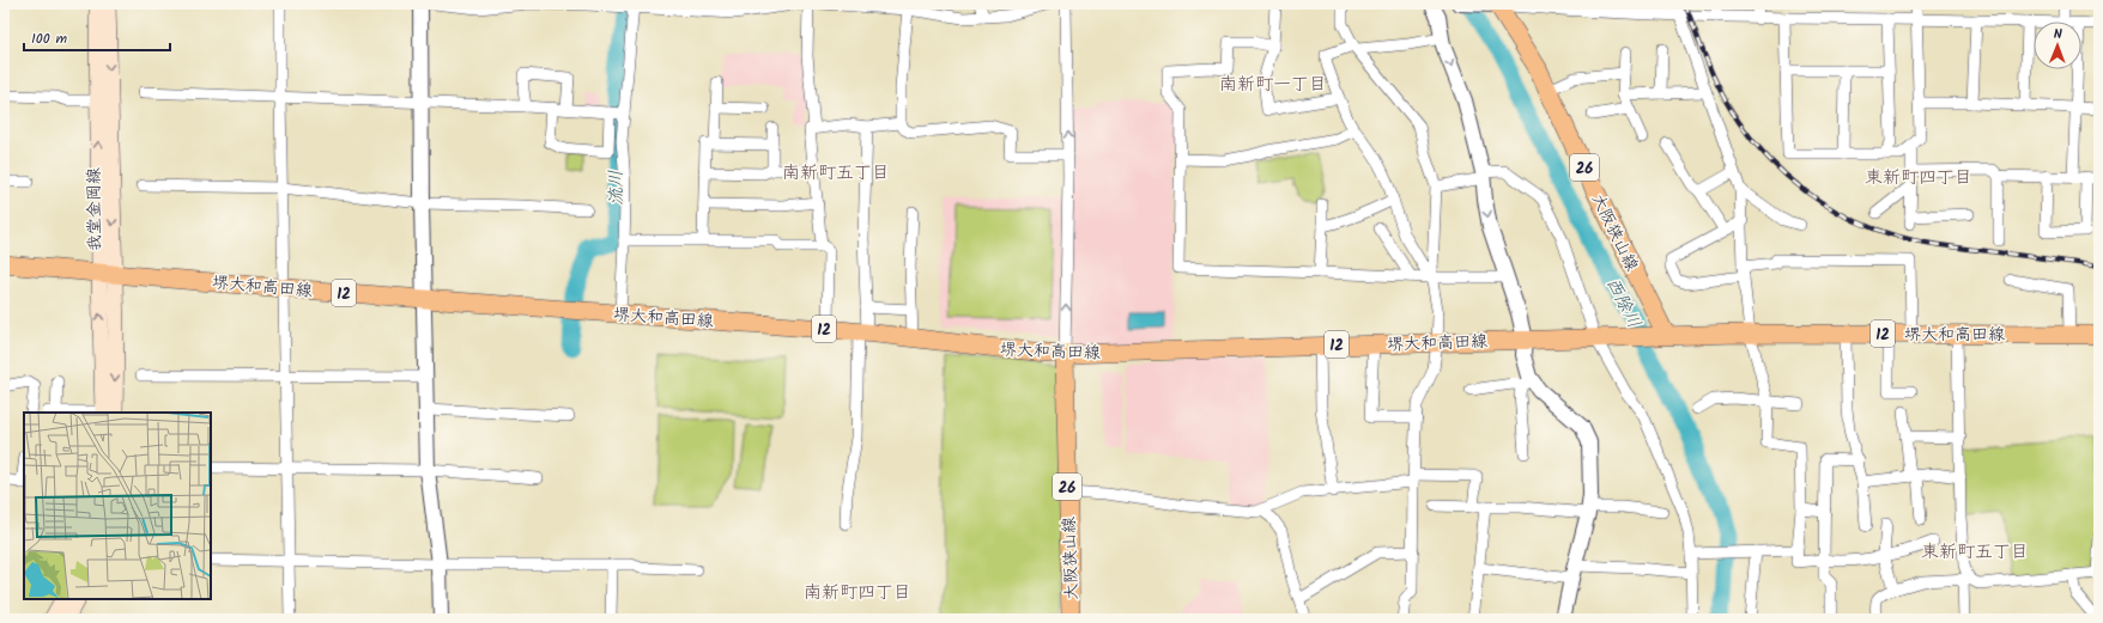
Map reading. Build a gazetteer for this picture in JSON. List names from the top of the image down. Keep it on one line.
{"streets":{"main road":["26","我堂金岡線","大阪狭山線","堺大和高田線","12"]},"crossings":[["我堂金岡線","堺大和高田線"],["大阪狭山線","堺大和高田線"]],"districts":["南新町一丁目","南新町五丁目","東新町四丁目","東新町五丁目","南新町四丁目"],"water":["流川","西除川"],"scale_bar":"100 m","north":"top"}
